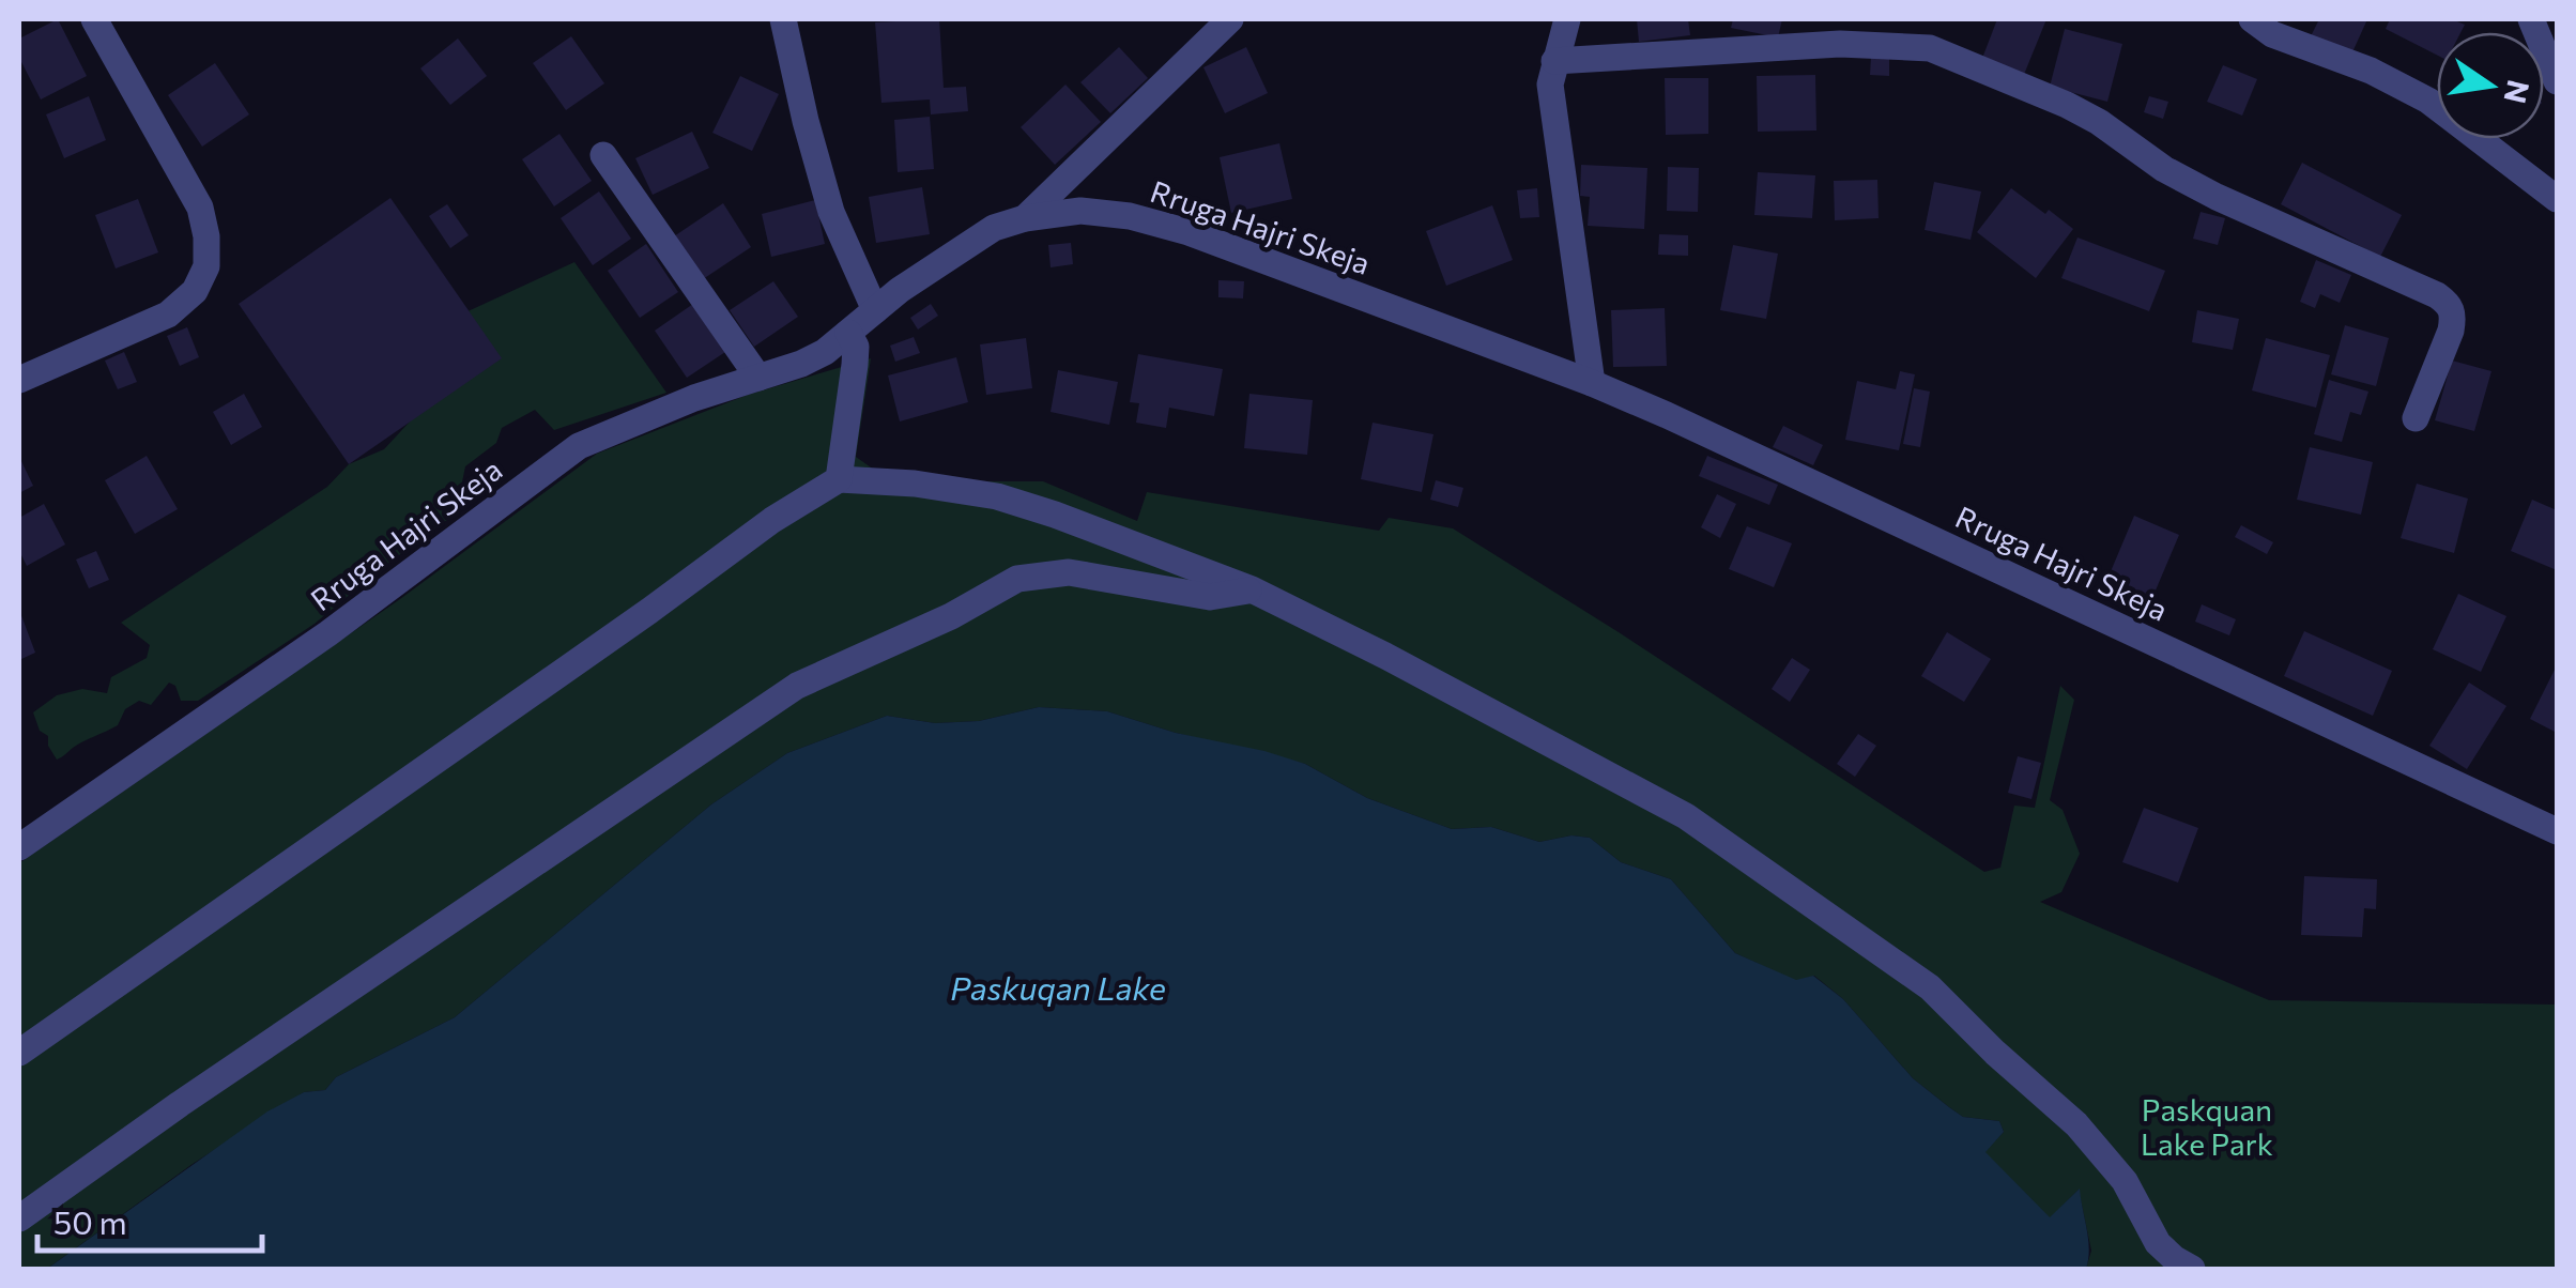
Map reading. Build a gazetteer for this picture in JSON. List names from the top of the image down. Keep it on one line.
{"streets":{"street":["Rruga Hajri Skeja"]},"water":["Paskuqan Lake"],"parks":["Paskquan Lake Park"],"scale_bar":"50 m","north":"right"}
